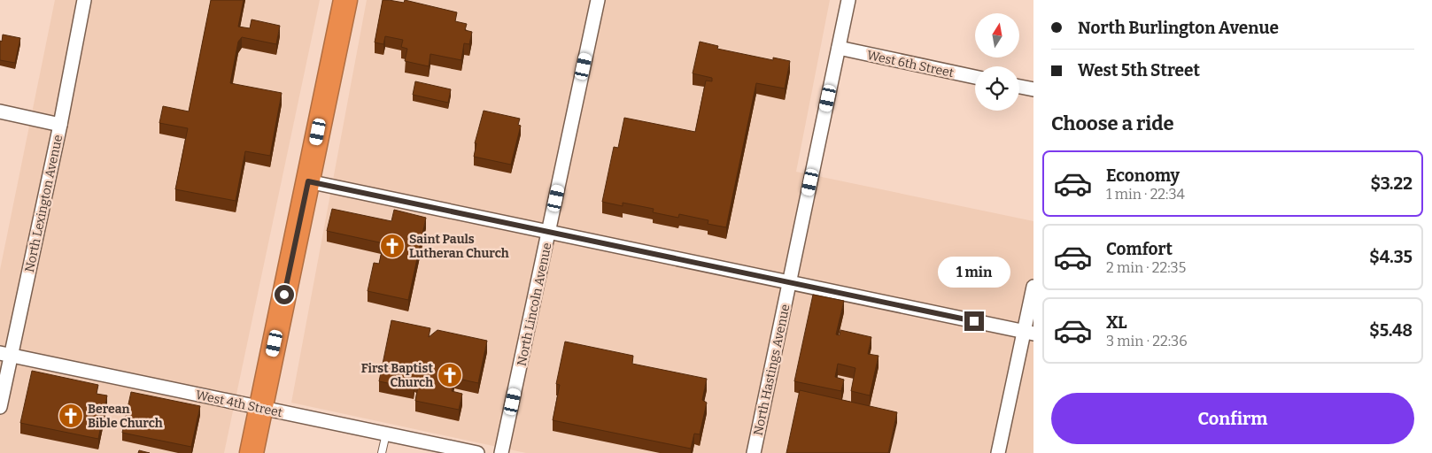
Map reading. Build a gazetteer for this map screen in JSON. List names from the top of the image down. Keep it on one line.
{"streets":{"street":["West 6th Street","North Lexington Avenue","North Lincoln Avenue","North Hastings Avenue","West 4th Street"]},"crossings":[["West 6th Street","North Hastings Avenue"],["North Lexington Avenue","West 4th Street"]],"places":{"church":["Saint Pauls Lutheran Church","First Baptist Church","Berean Bible Church"]},"north":"top","page":{"banner":["North Burlington Avenue","West 5th Street"],"heading":"Choose a ride","list":[{"name":"Economy","note":"1 min · 22:34","value":"$3.22"},{"name":"Comfort","note":"2 min · 22:35","value":"$4.35"},{"name":"XL","note":"3 min · 22:36","value":"$5.48"}],"bubble":"1 min","buttons":"Confirm"}}
